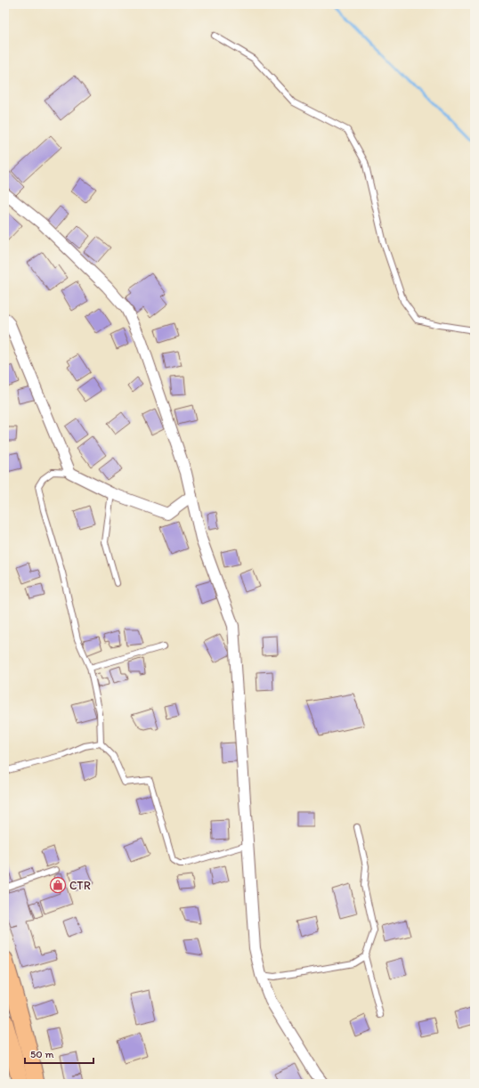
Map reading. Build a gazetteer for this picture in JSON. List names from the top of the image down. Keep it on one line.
{"places":{"shop":["CTR"]},"scale_bar":"50 m"}
